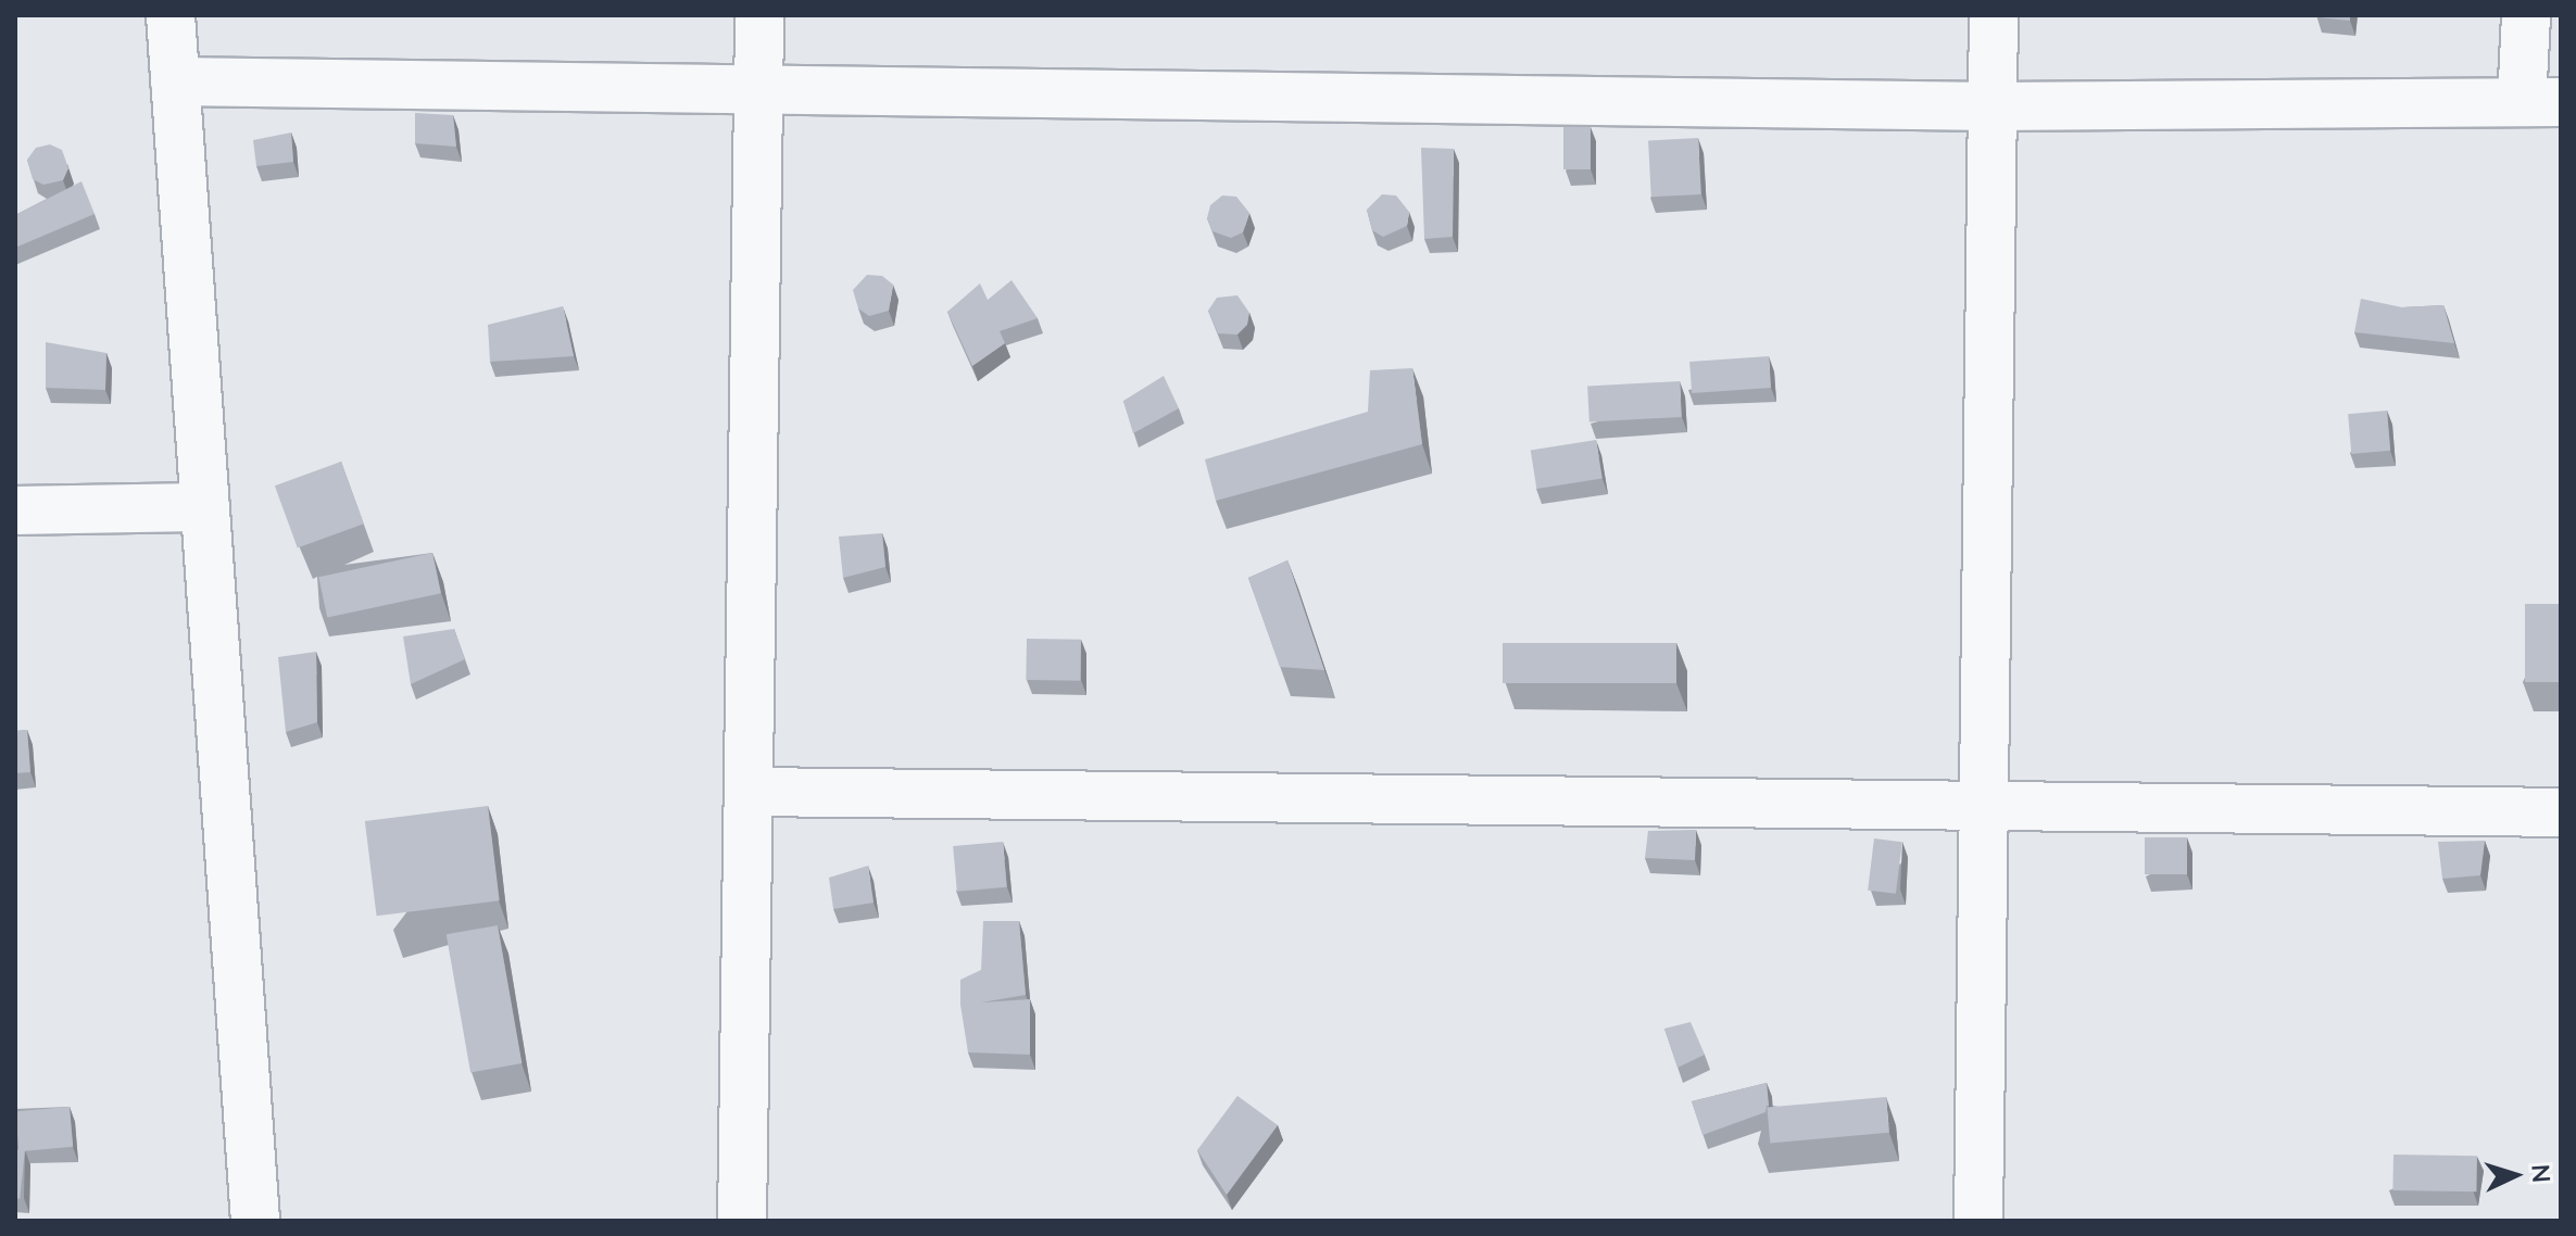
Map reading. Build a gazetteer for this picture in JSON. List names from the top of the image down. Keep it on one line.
{"north":"right"}
